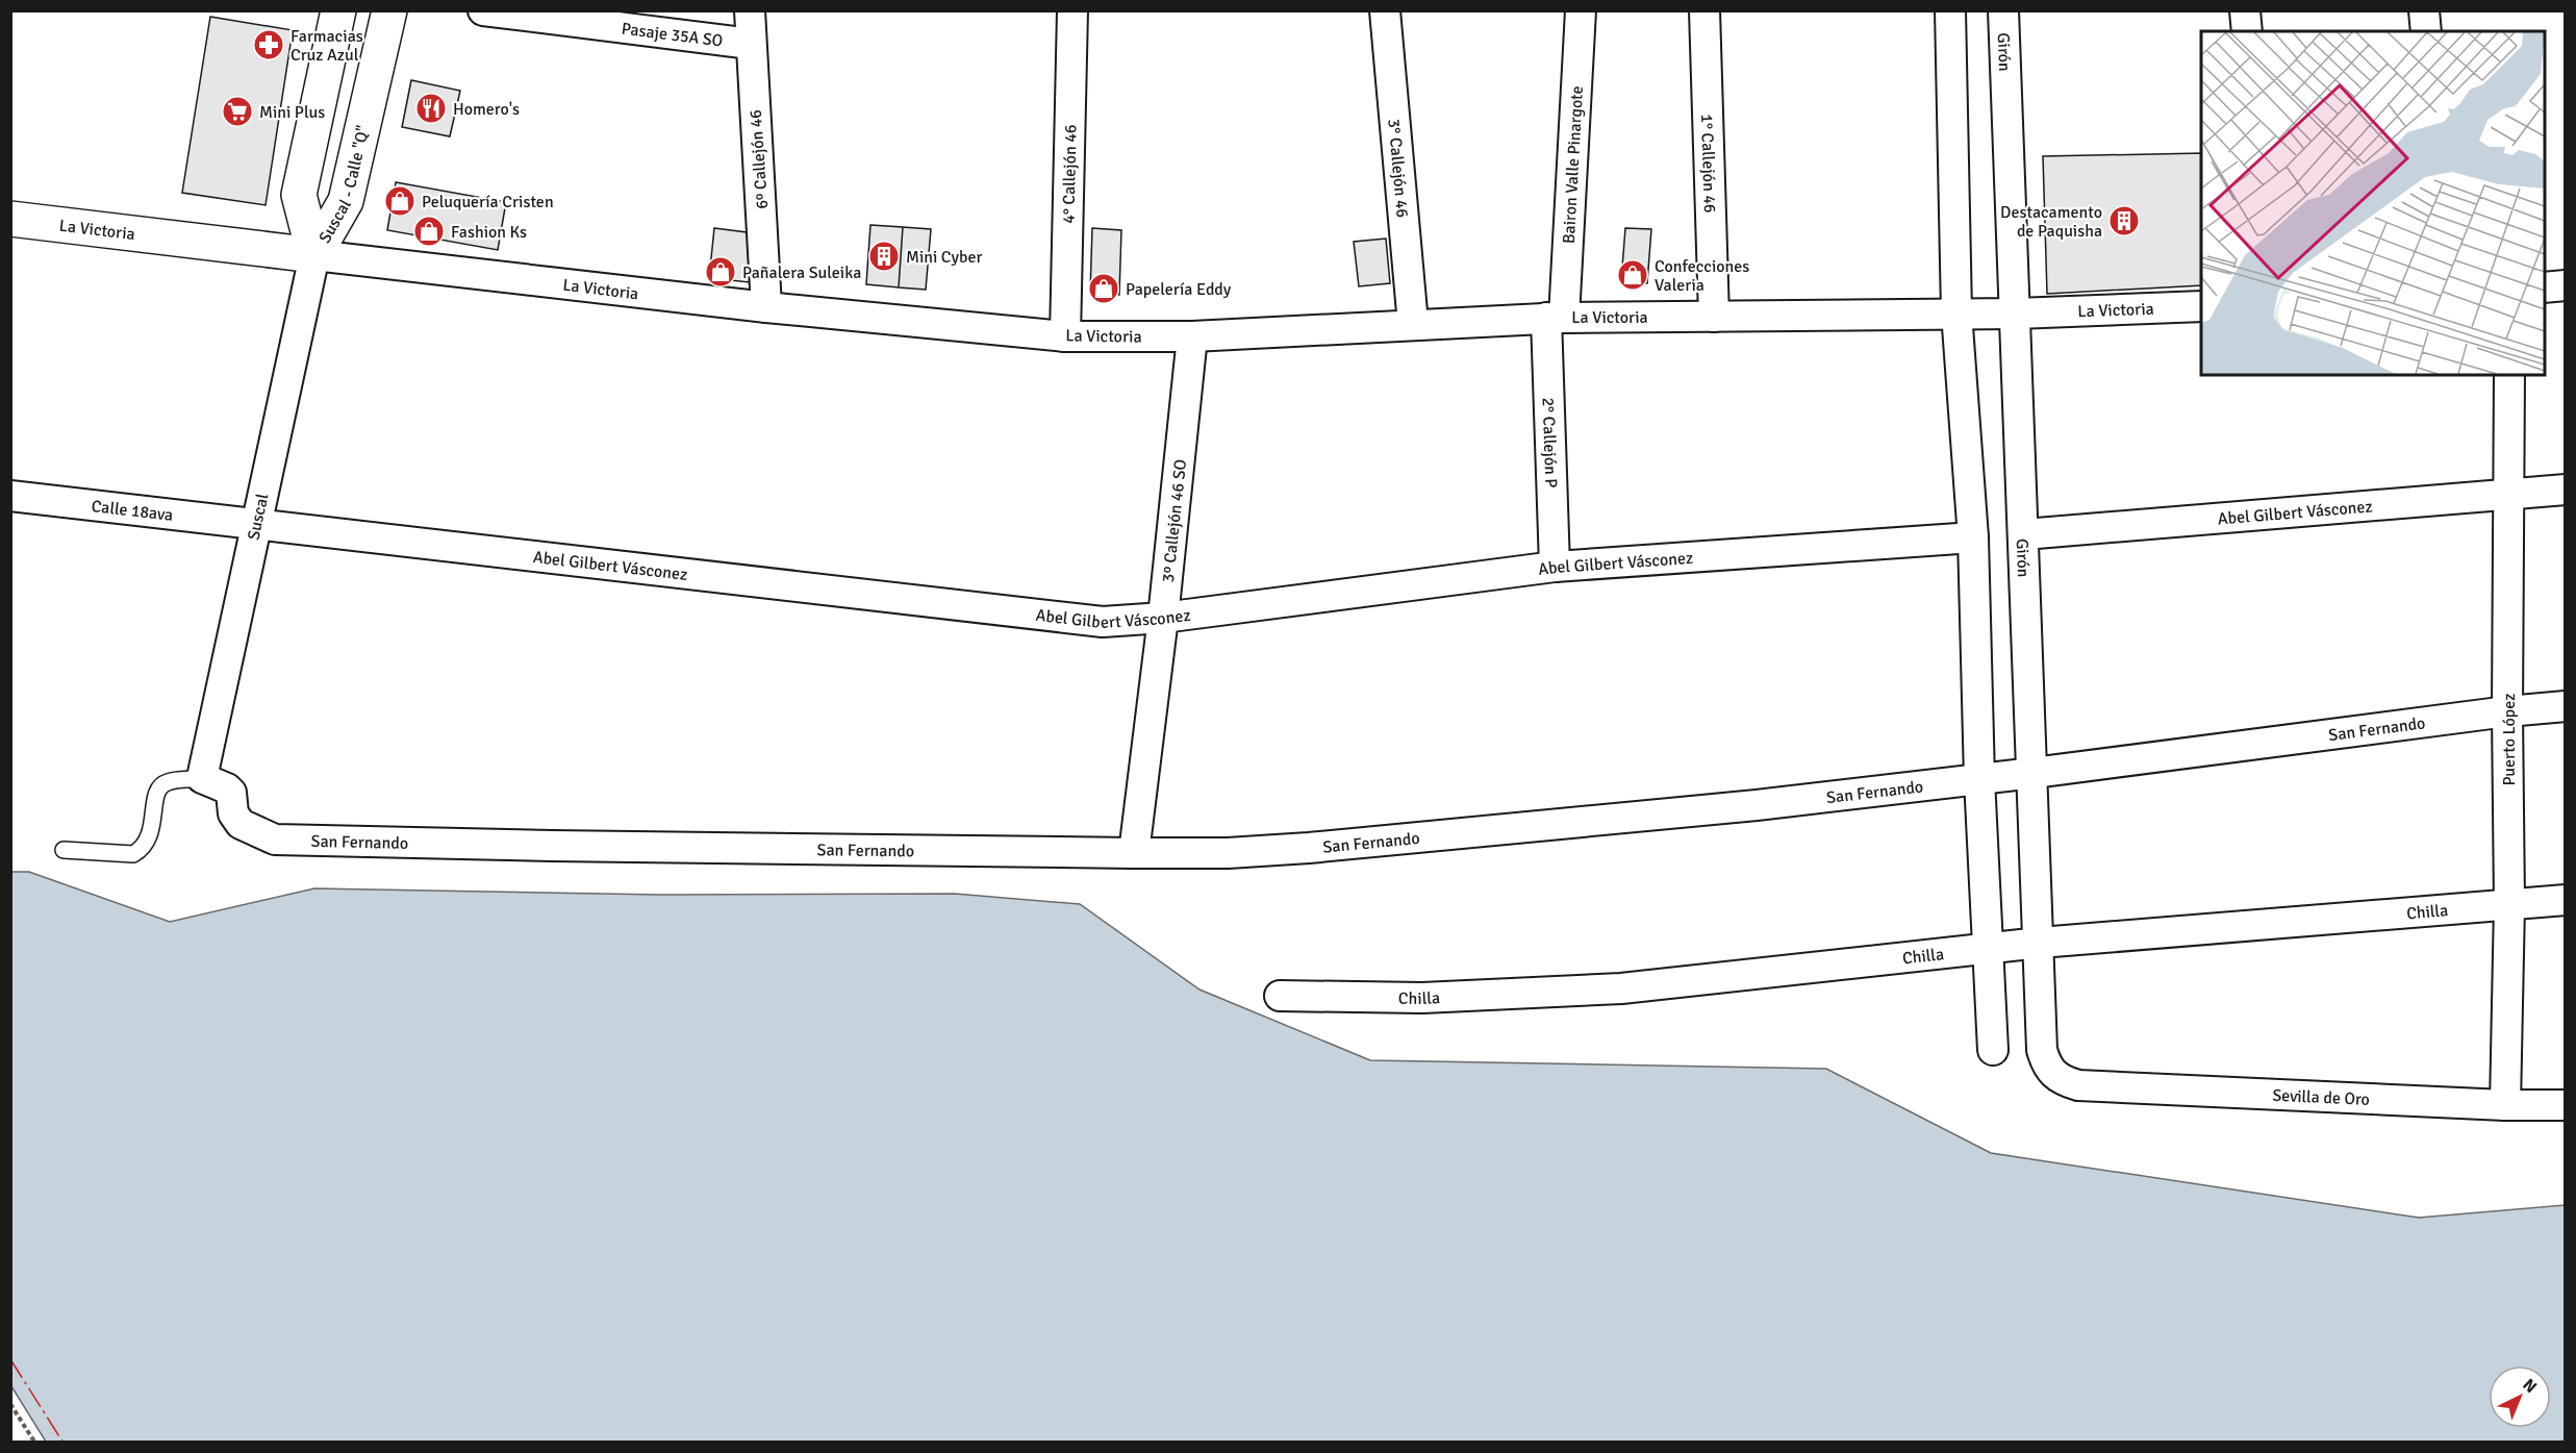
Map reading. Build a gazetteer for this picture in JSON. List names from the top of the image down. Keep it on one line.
{"streets":{"main road":["Suscal - Calle \"Q\"","La Victoria"],"street":["Pasaje 35A SO","Girón","6º Callejón 46","1° Callejón 46","Bairon Valle Pinargote","3° Callejón 46","4° Callejón 46","2° Callejón P","Calle 18ava","Abel Gilbert Vásconez","Suscal","3º Callejón 46 SO","San Fernando","Puerto López","Chilla","Sevilla de Oro"]},"crossings":[["Pasaje 35A SO","6º Callejón 46"],["Girón","La Victoria"],["Girón","Abel Gilbert Vásconez"],["Girón","San Fernando"],["Girón","Chilla"],["Girón","Sevilla de Oro"],["6º Callejón 46","La Victoria"],["1° Callejón 46","La Victoria"],["Bairon Valle Pinargote","La Victoria"],["Bairon Valle Pinargote","2° Callejón P"],["3° Callejón 46","La Victoria"],["4° Callejón 46","La Victoria"],["Suscal - Calle \"Q\"","La Victoria"],["Suscal - Calle \"Q\"","Suscal"],["La Victoria","2° Callejón P"],["La Victoria","Suscal"],["La Victoria","3º Callejón 46 SO"],["2° Callejón P","Abel Gilbert Vásconez"],["Calle 18ava","Abel Gilbert Vásconez"],["Calle 18ava","Suscal"],["Abel Gilbert Vásconez","Suscal"],["Abel Gilbert Vásconez","3º Callejón 46 SO"],["Abel Gilbert Vásconez","Puerto López"],["Suscal","San Fernando"],["3º Callejón 46 SO","San Fernando"],["San Fernando","Puerto López"],["Puerto López","Chilla"],["Puerto López","Sevilla de Oro"]],"places":{"pharmacy":["Farmacias Cruz Azul"],"restaurant":["Homero's"],"supermarket":["Mini Plus"],"shop":["Peluquería Cristen","Fashion Ks","Pañalera Suleika","Confecciones Valeria","Papelería Eddy"],"building":["Destacamento de Paquisha","Mini Cyber"]},"north":"top right"}
